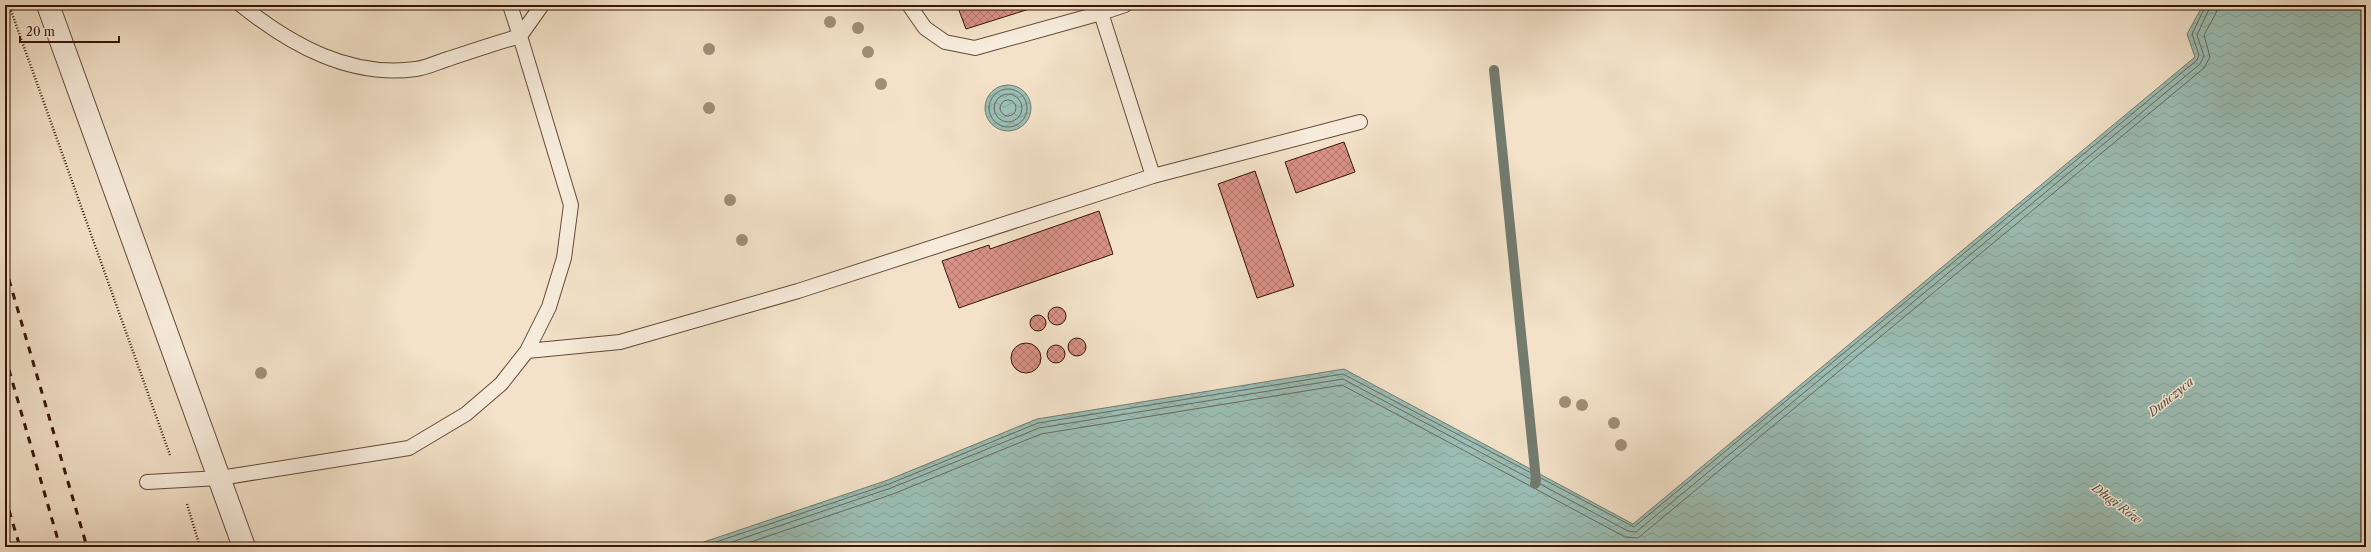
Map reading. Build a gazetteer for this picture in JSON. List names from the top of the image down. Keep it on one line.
{"water":["Duńczyca","Długi Rów"],"scale_bar":"20 m"}
